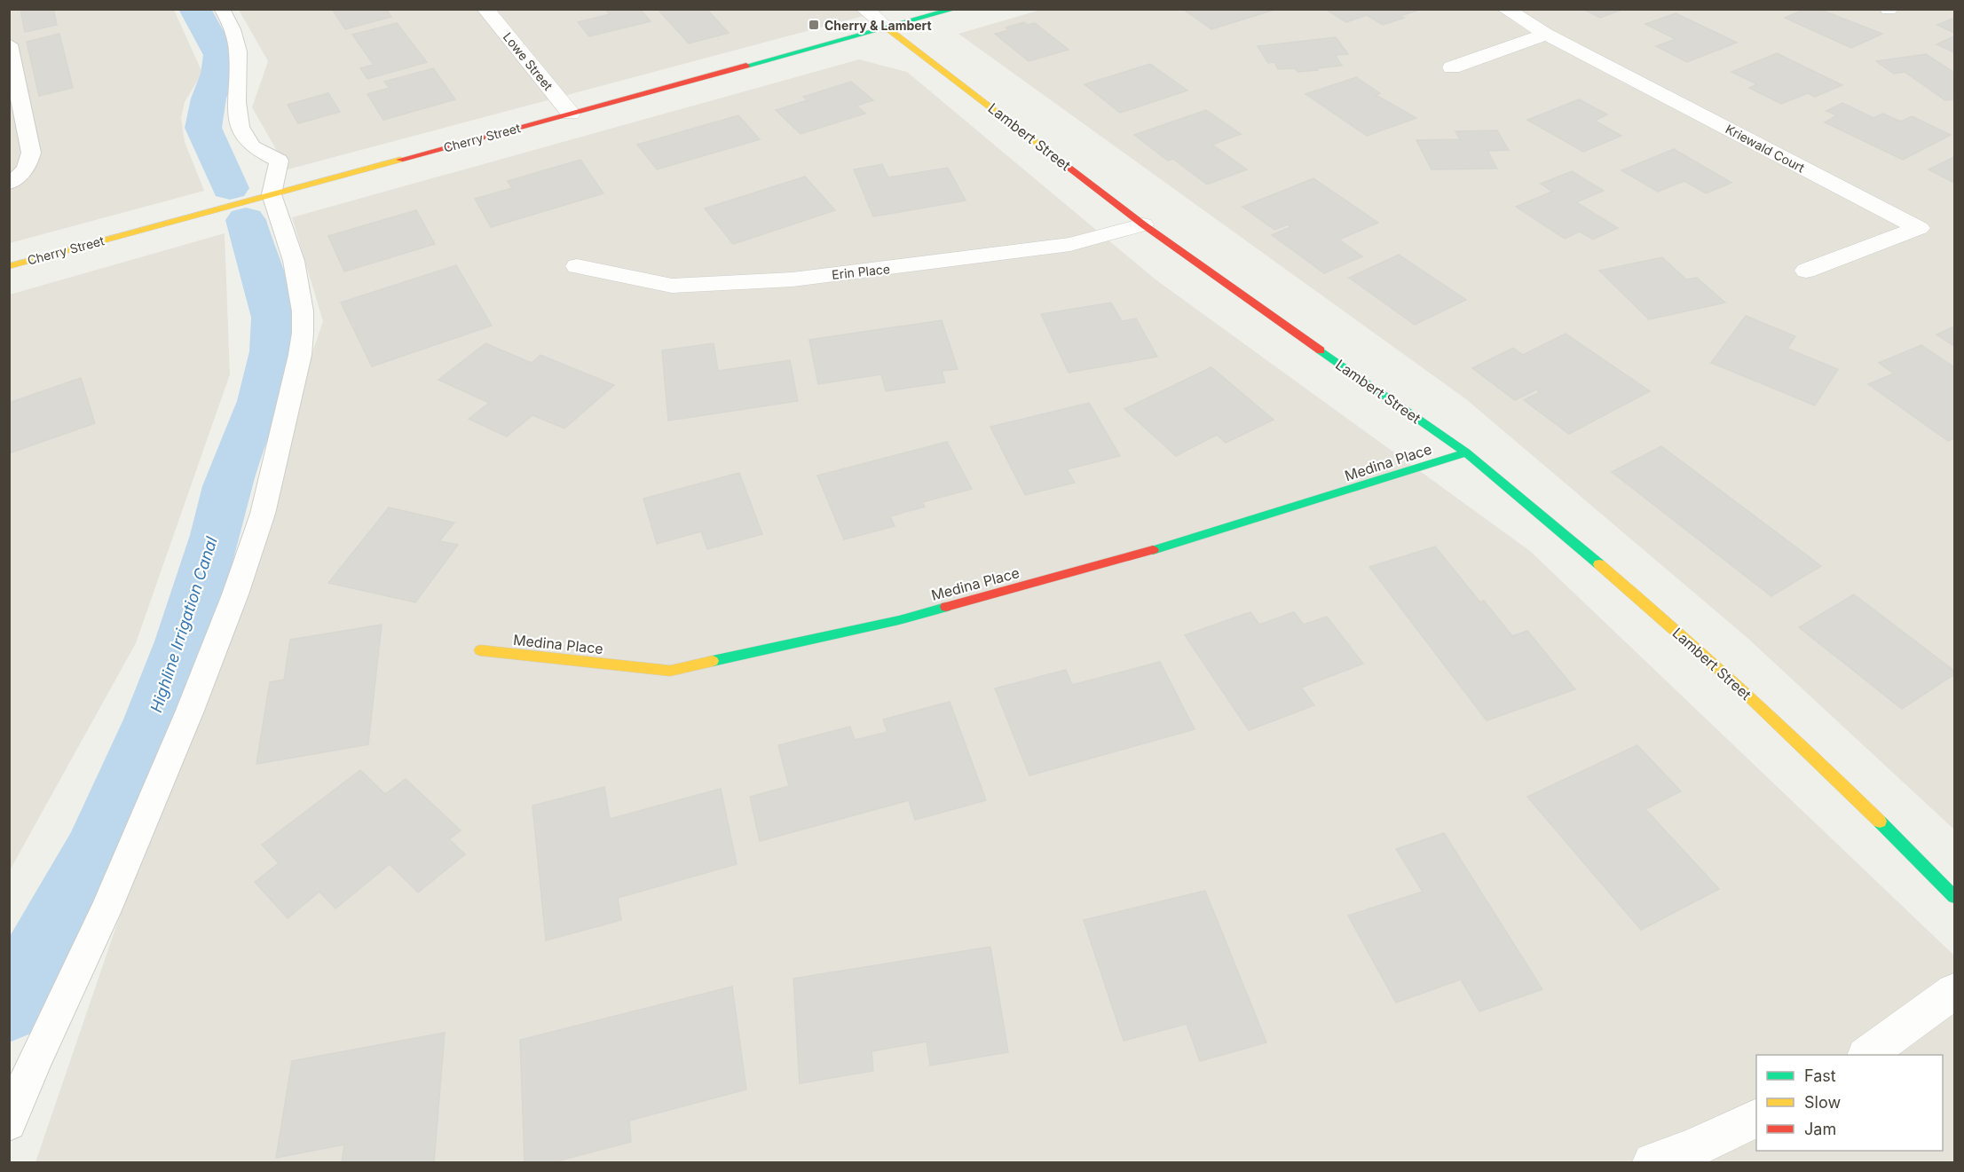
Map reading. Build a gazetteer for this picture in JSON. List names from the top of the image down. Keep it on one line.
{"streets":{"street":["Lowe Street","Lambert Street","Cherry Street","Kriewald Court","Erin Place","Medina Place"]},"crossings":[["Lowe Street","Cherry Street"],["Lambert Street","Cherry Street"],["Lambert Street","Erin Place"],["Lambert Street","Medina Place"]],"water":["Highline Irrigation Canal"],"places":{"transit":["Cherry & Lambert"]},"legend":["Fast","Slow","Jam"]}
